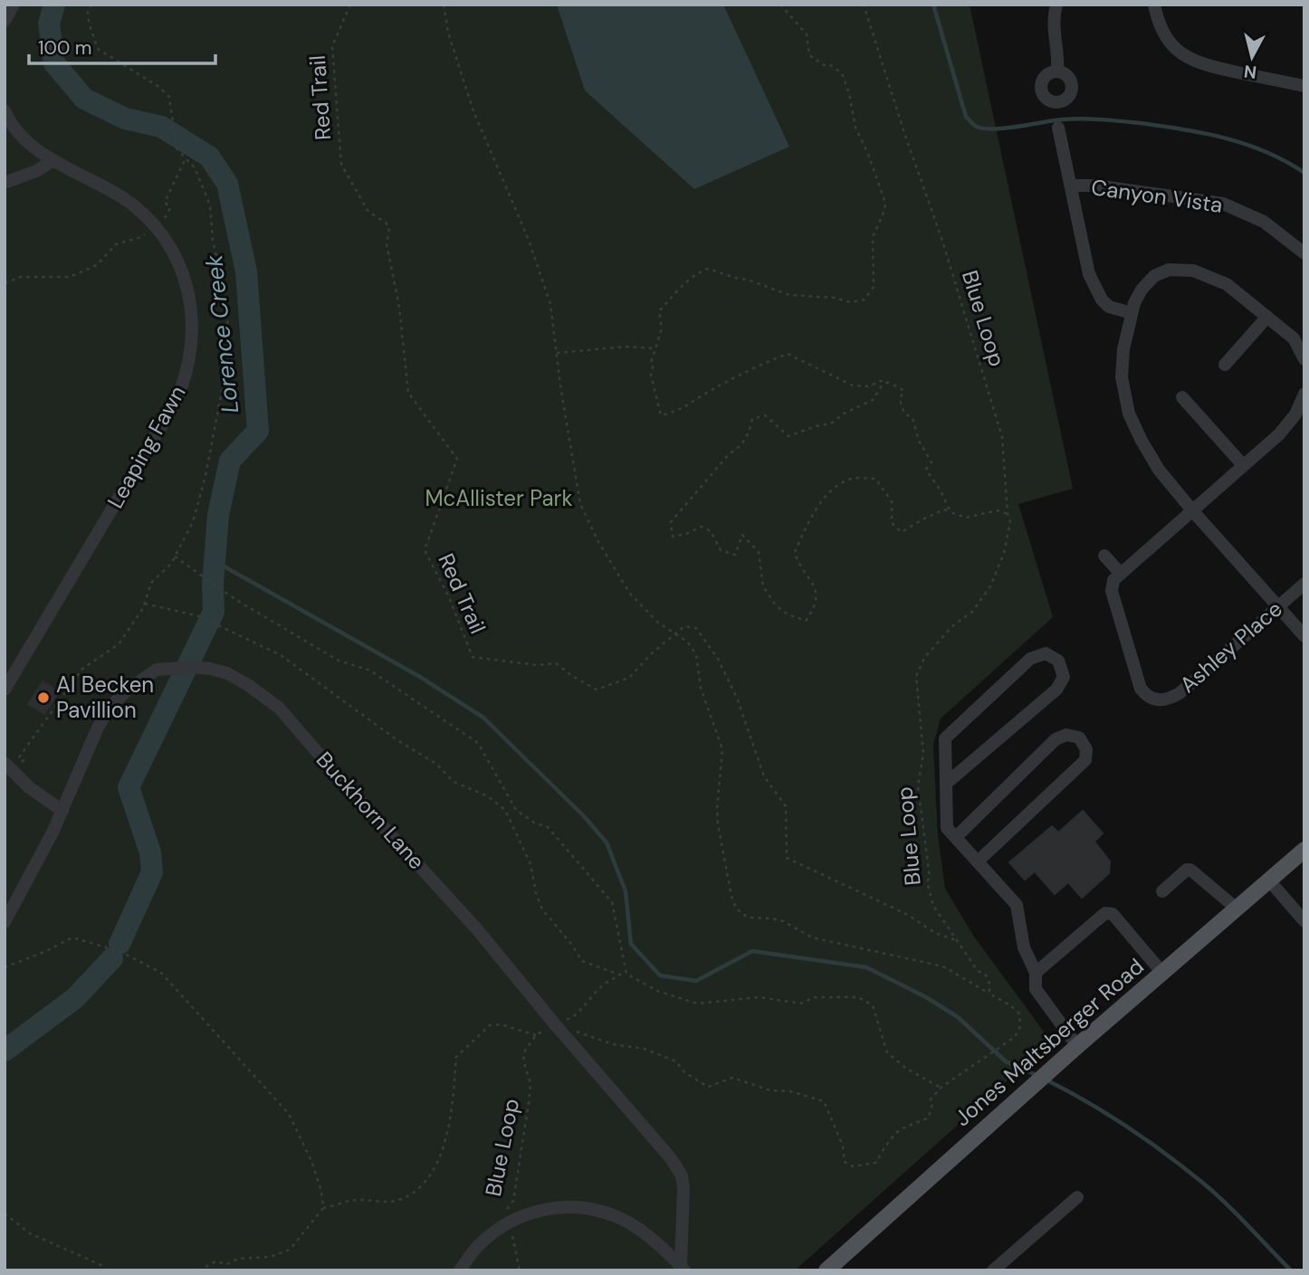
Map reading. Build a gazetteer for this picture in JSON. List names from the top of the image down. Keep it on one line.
{"streets":{"main road":["Jones Maltsberger Road"],"street":["Canyon Vista","Leaping Fawn","Ashley Place","Buckhorn Lane"],"path":["Red Trail","Blue Loop"]},"water":["Lorence Creek"],"parks":["McAllister Park"],"places":["Al Becken Pavillion"],"scale_bar":"100 m","north":"bottom"}
